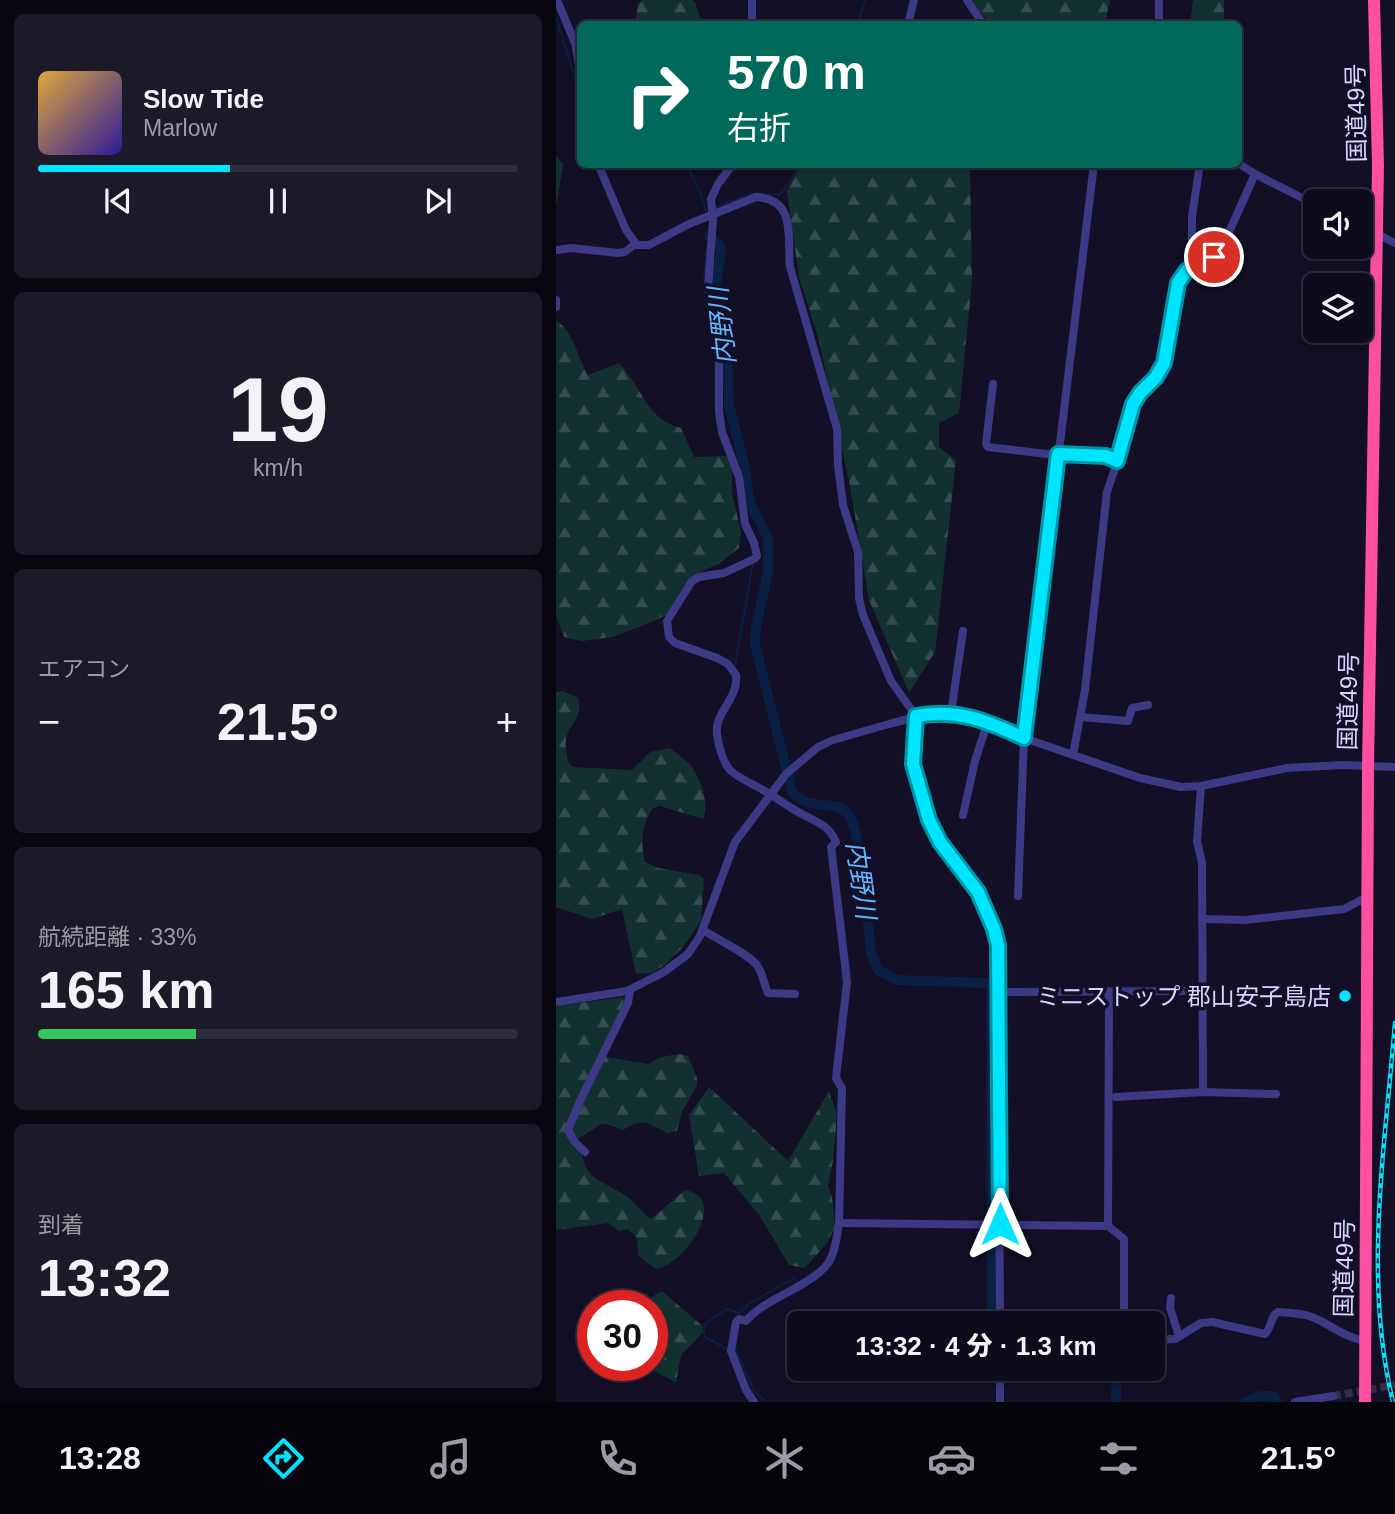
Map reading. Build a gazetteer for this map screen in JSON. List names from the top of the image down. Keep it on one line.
{"streets":{"highway":["国道49号"]},"water":["内野川"],"places":["ミニストップ 郡山安子島店"],"page":{"turn":["570 m","右折"],"song":["Slow Tide","Marlow"],"tile":[["19","km/h"],"エアコン",["航続距離 · 33%","165 km"],["到着","13:32"]],"heat":["−","21.5°","+"],"limit":"30","trip":"13:32 · 4 分 · 1.3 km","tabs":["13:28","21.5°"]}}
